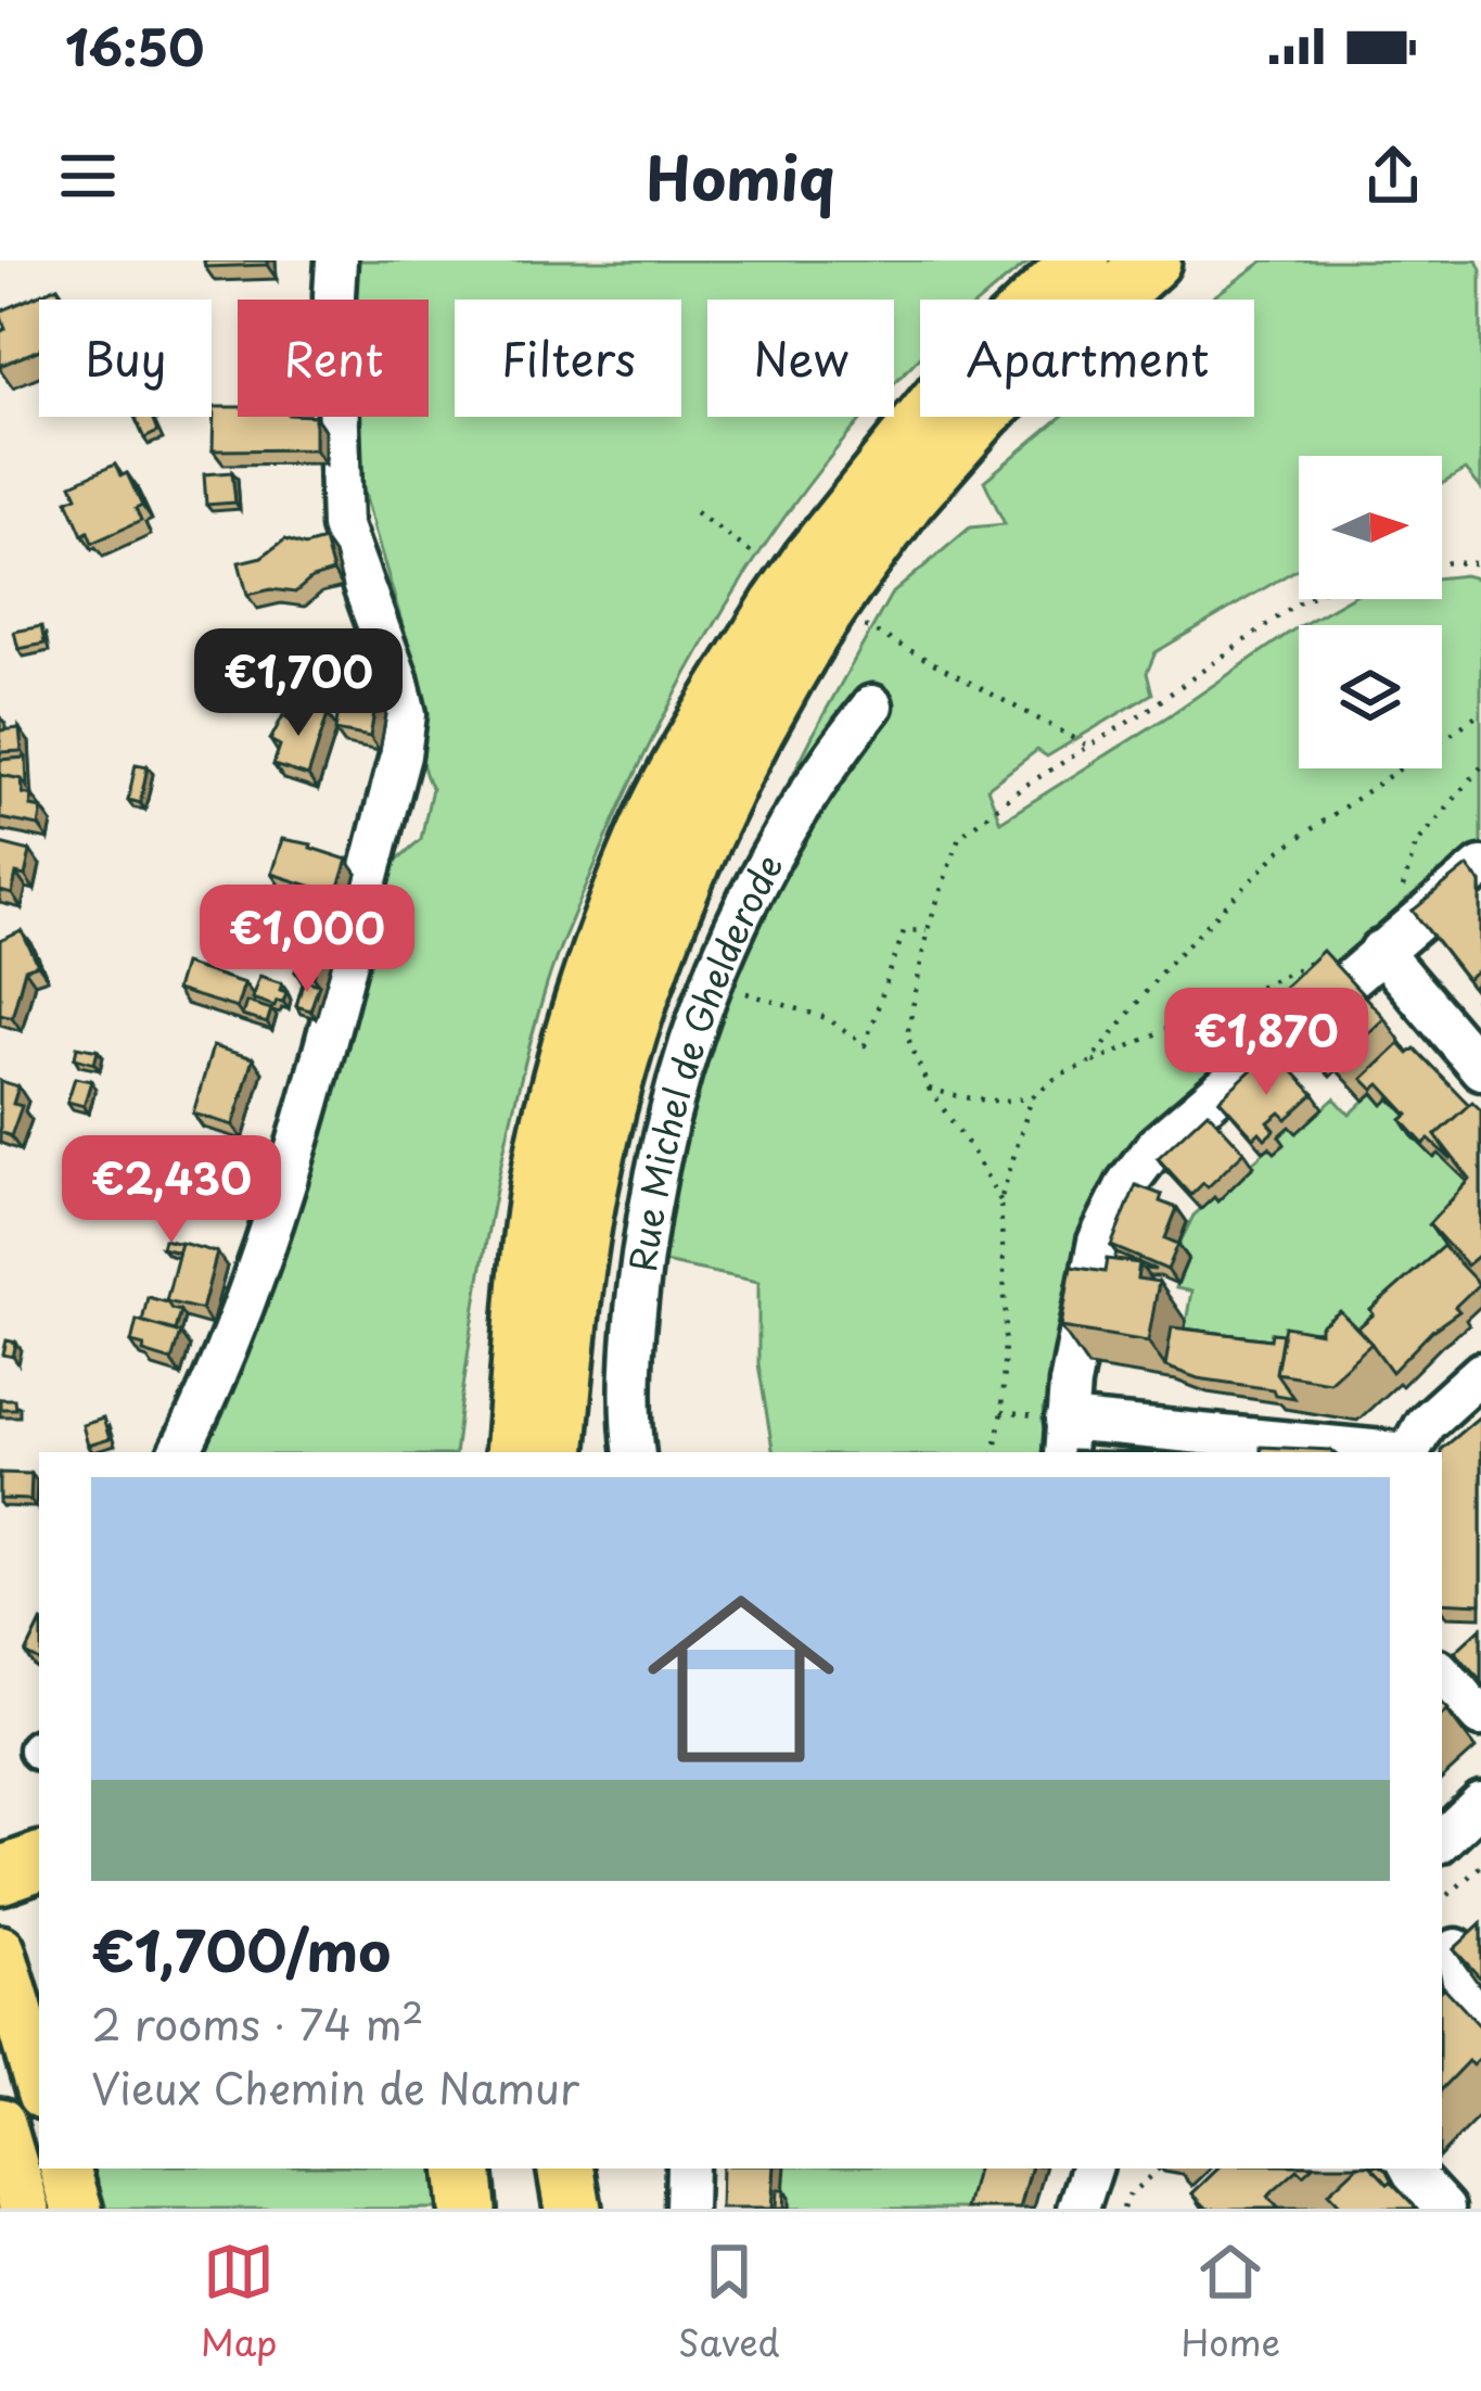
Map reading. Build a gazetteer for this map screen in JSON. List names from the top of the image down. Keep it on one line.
{"streets":{"street":["Rue Michel de Ghelderode"]},"north":"right","page":{"status":"16:50","header":"Homiq","chip":["Buy","Rent","Filters","New","Apartment"],"price":["€1,700","€1,000","€1,870","€2,430"],"list":[{"name":"€1,700/mo","note":"2 rooms · 74 m² · Vieux Chemin de Namur"}],"tabs":["Map","Saved","Home"]}}
